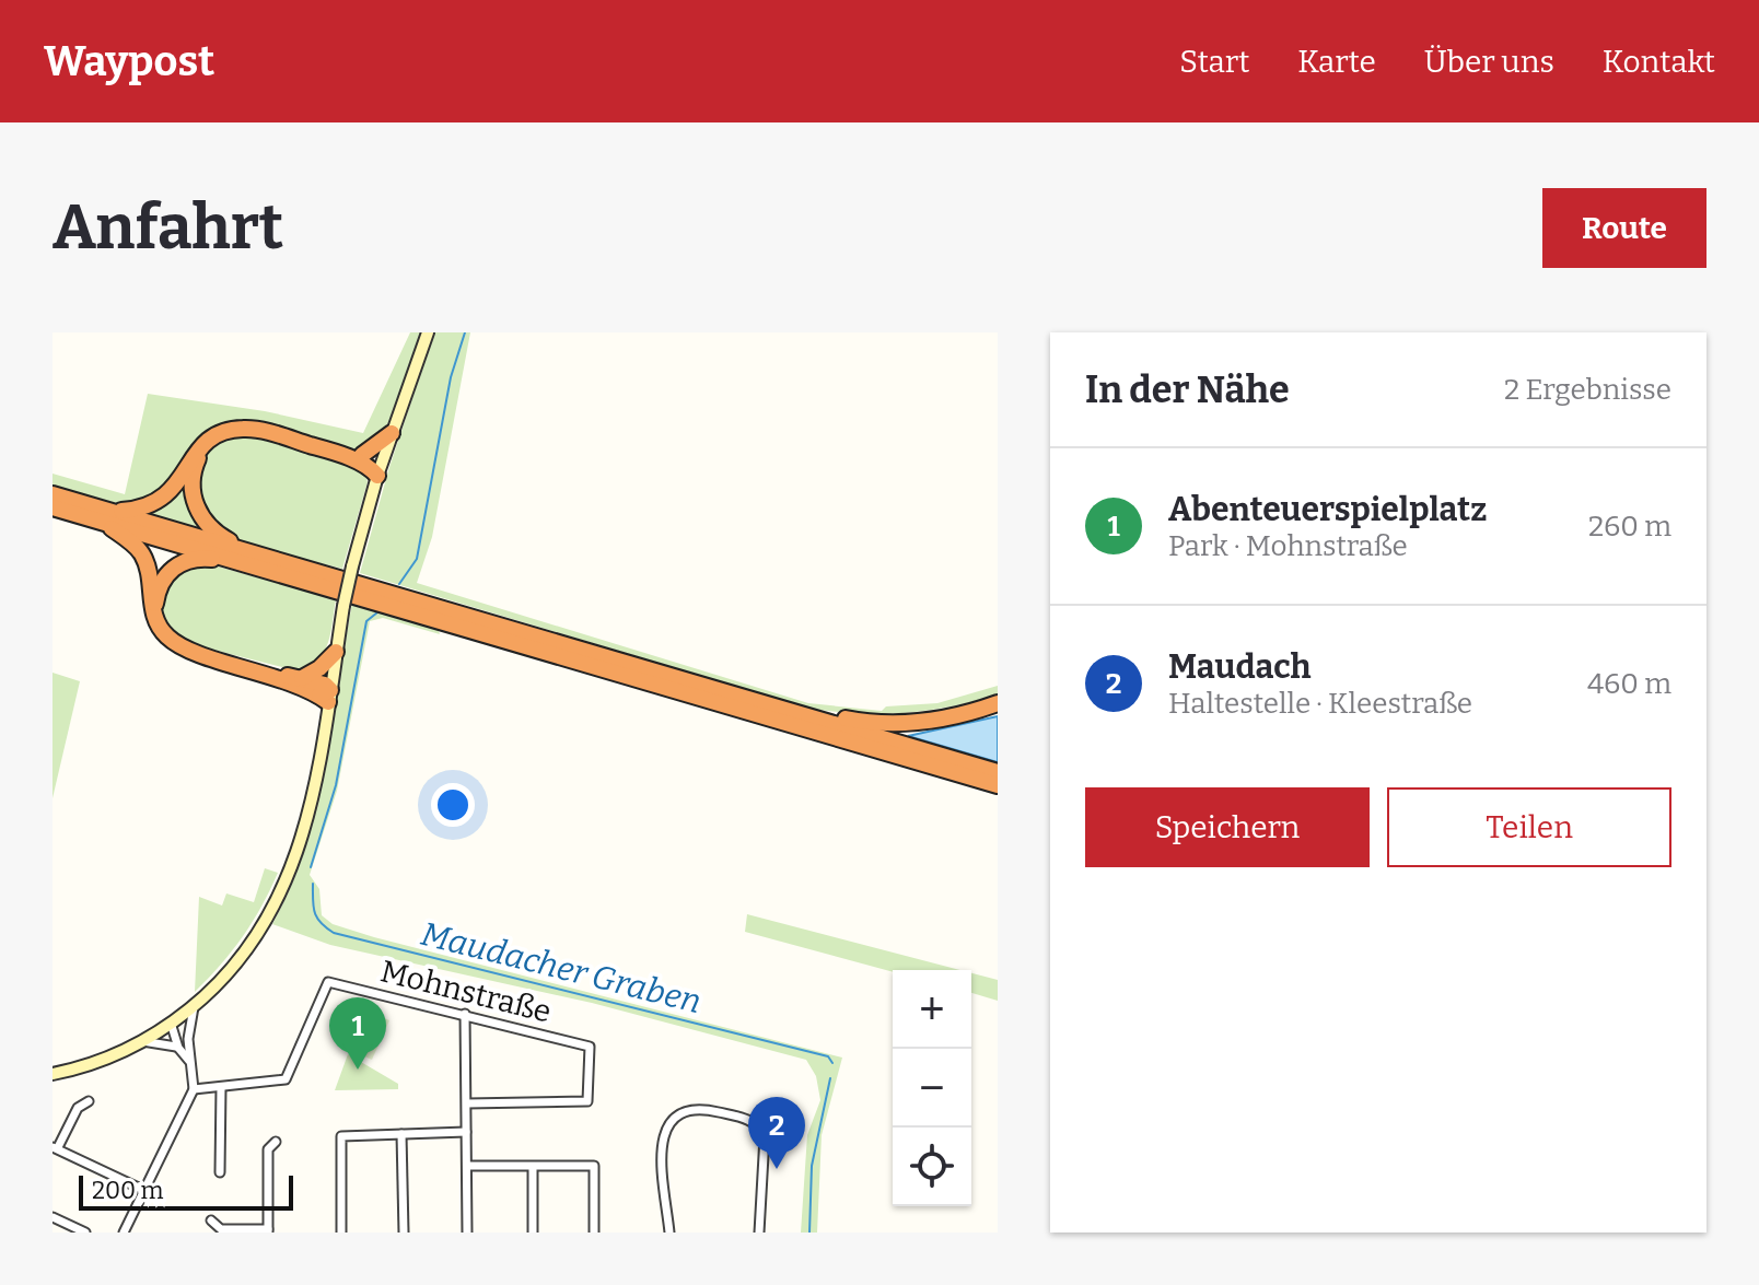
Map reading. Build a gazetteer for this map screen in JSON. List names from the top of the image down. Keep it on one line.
{"streets":{"street":["Mohnstraße"]},"water":["Maudacher Graben"],"scale_bar":"200 m","page":{"header":"Waypost","nav":["Start","Karte","Über uns","Kontakt"],"buttons":["Route",["Speichern","Teilen"]],"title":"Anfahrt","heading":["In der Nähe","2 Ergebnisse"],"list":[{"mark":"1","name":"Abenteuerspielplatz","note":"Park · Mohnstraße","value":"260 m"},{"mark":"2","name":"Maudach","note":"Haltestelle · Kleestraße","value":"460 m"}],"map_buttons":["+","−"],"pins":["1","2"],"scale":"200 m"}}
